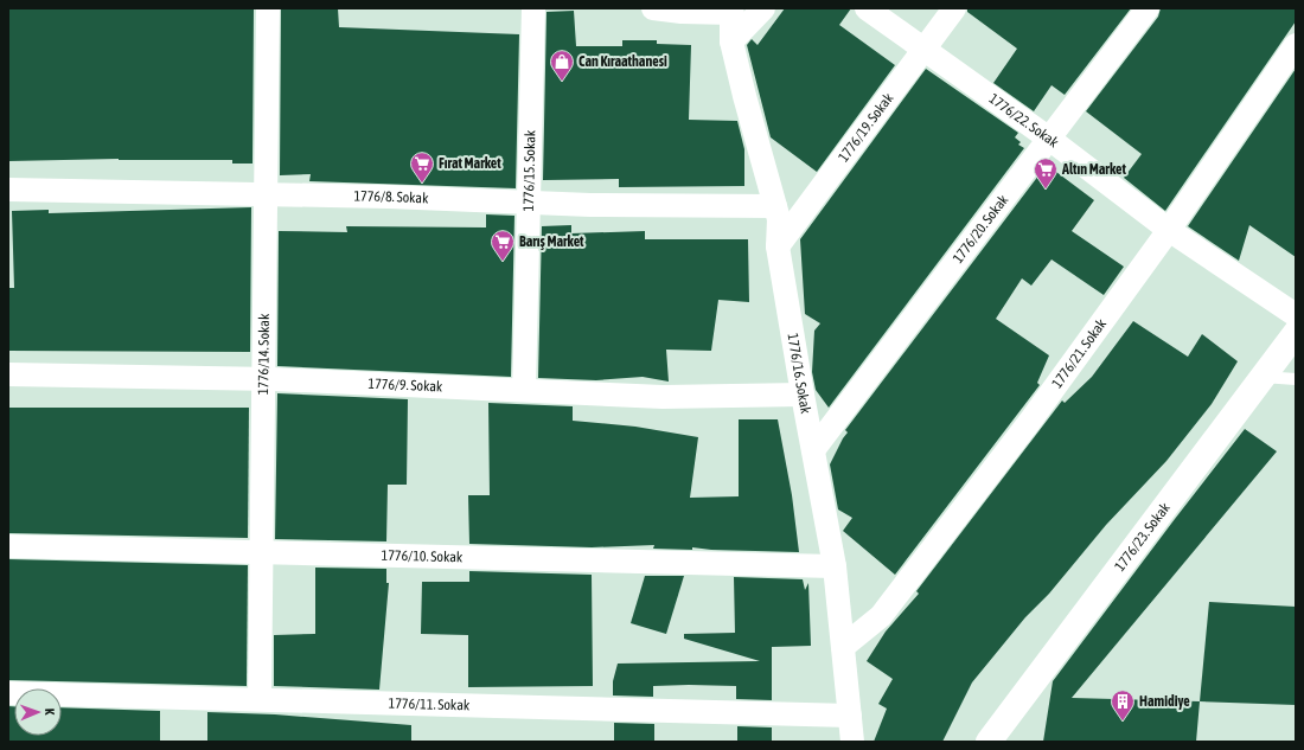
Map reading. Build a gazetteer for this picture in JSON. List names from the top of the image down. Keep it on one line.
{"streets":{"street":["1776/22. Sokak","1776/19. Sokak","1776/15. Sokak","1776/8. Sokak","1776/20. Sokak","1776/14. Sokak","1776/21. Sokak","1776/16. Sokak","1776/9. Sokak","1776/23. Sokak","1776/10. Sokak","1776/11. Sokak"]},"crossings":[["1776/22. Sokak","1776/19. Sokak"],["1776/22. Sokak","1776/20. Sokak"],["1776/22. Sokak","1776/21. Sokak"],["1776/19. Sokak","1776/16. Sokak"],["1776/15. Sokak","1776/8. Sokak"],["1776/15. Sokak","1776/9. Sokak"],["1776/8. Sokak","1776/14. Sokak"],["1776/8. Sokak","1776/16. Sokak"],["1776/20. Sokak","1776/16. Sokak"],["1776/14. Sokak","1776/9. Sokak"],["1776/14. Sokak","1776/10. Sokak"],["1776/14. Sokak","1776/11. Sokak"],["1776/21. Sokak","1776/16. Sokak"],["1776/16. Sokak","1776/9. Sokak"],["1776/16. Sokak","1776/10. Sokak"],["1776/16. Sokak","1776/11. Sokak"]],"places":{"shop":["Can Kıraathanesi"],"supermarket":["Fırat Market","Altın Market","Barış Market"],"building":["Hamidiye"]},"north":"right"}
